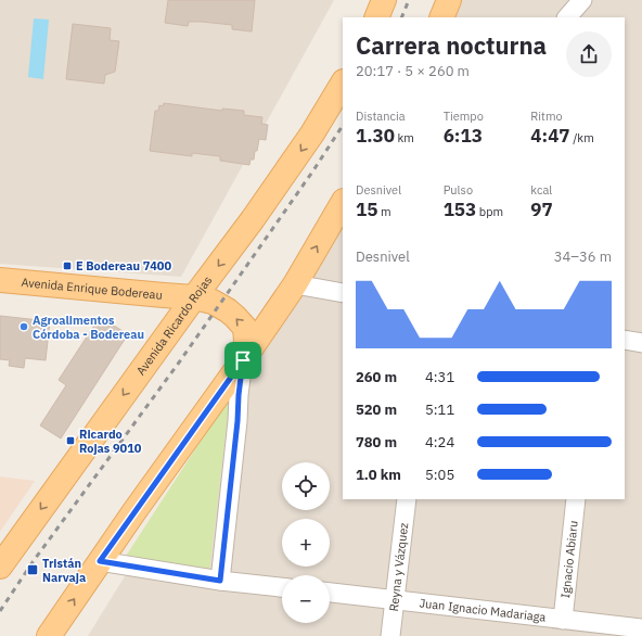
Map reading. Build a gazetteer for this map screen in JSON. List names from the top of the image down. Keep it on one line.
{"streets":{"main road":["Avenida Enrique Bodereau","Avenida Ricardo Rojas"],"street":["Ignacio Abiaru","Reyna y Vázquez","Juan Ignacio Madariaga"]},"crossings":[["Avenida Enrique Bodereau","Avenida Ricardo Rojas"],["Ignacio Abiaru","Juan Ignacio Madariaga"],["Reyna y Vázquez","Juan Ignacio Madariaga"]],"places":{"transit":["E Bodereau 7400","Ricardo Rojas 9010","Tristán Narvaja"],"other":["Agroalimentos Córdoba - Bodereau"]},"page":{"heading":["Carrera nocturna","20:17 · 5 × 260 m"],"stats":[["Distancia","1.30 km"],["Tiempo","6:13"],["Ritmo","4:47 /km"],["Desnivel","15 m"],["Pulso","153 bpm"],["kcal","97"]],"chart":["Desnivel","34–36 m"],"list":[{"name":"260 m","note":"4:31"},{"name":"520 m","note":"5:11"},{"name":"780 m","note":"4:24"},{"name":"1.0 km","note":"5:05"}],"map_buttons":["+","−"]}}
